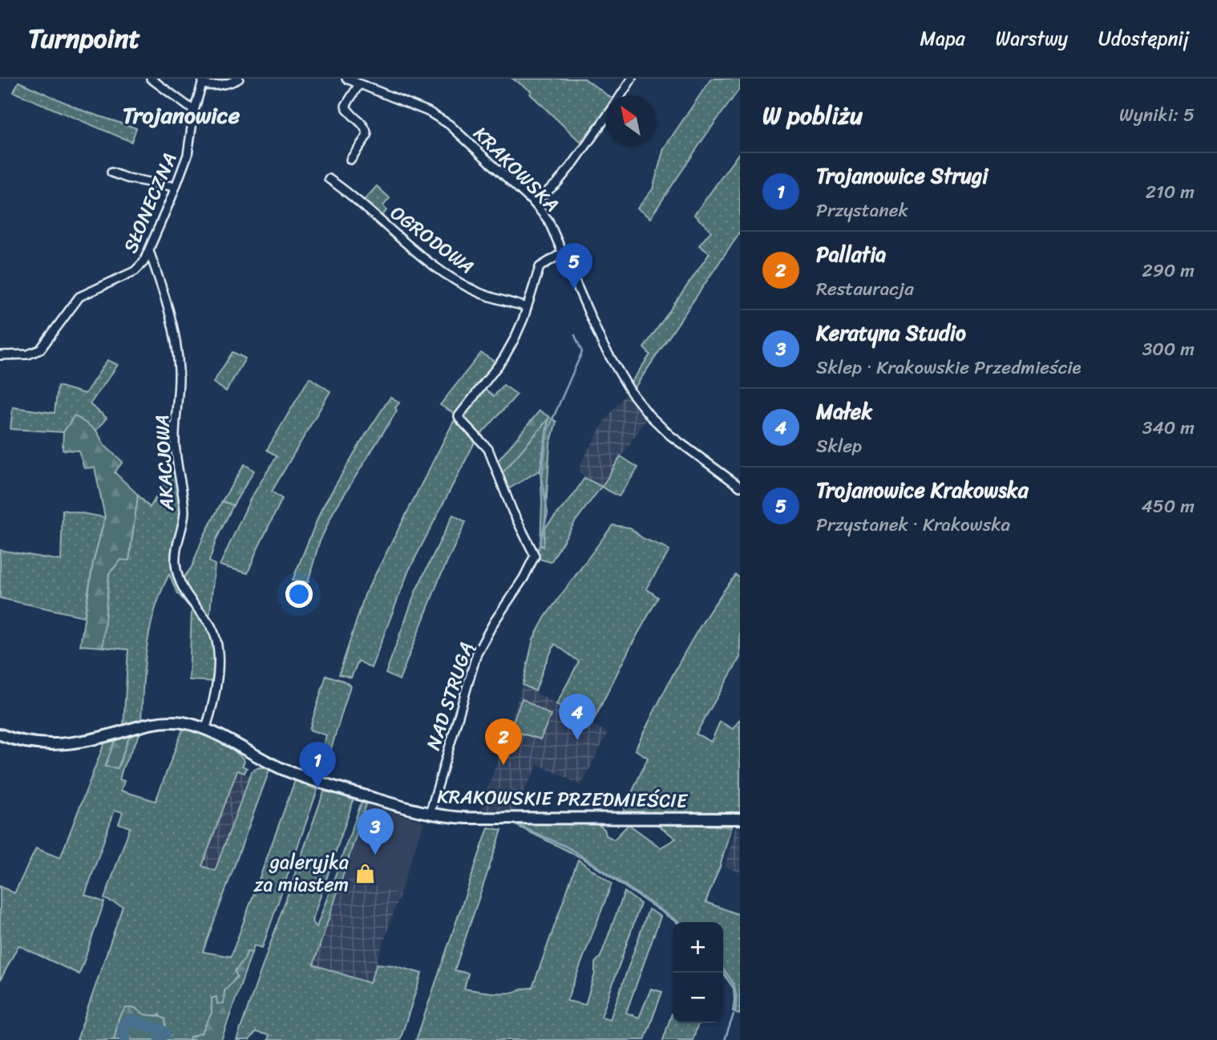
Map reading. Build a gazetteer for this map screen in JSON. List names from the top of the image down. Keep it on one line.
{"streets":{"main road":["KRAKOWSKIE PRZEDMIEŚCIE"],"street":["KRAKOWSKA","SŁONECZNA","OGRODOWA","AKACJOWA","NAD STRUGĄ"]},"crossings":[["KRAKOWSKA","NAD STRUGĄ"],["SŁONECZNA","AKACJOWA"],["OGRODOWA","NAD STRUGĄ"],["AKACJOWA","KRAKOWSKIE PRZEDMIEŚCIE"],["NAD STRUGĄ","KRAKOWSKIE PRZEDMIEŚCIE"]],"districts":["Trojanowice"],"places":{"shop":["galeryjka za miastem"]},"north":"top left","page":{"header":"Turnpoint","nav":["Mapa","Warstwy","Udostępnij"],"heading":["W pobliżu","Wyniki: 5"],"list":[{"mark":"1","name":"Trojanowice Strugi","note":"Przystanek","value":"210 m"},{"mark":"2","name":"Pallatia","note":"Restauracja","value":"290 m"},{"mark":"3","name":"Keratyna Studio","note":"Sklep · Krakowskie Przedmieście","value":"300 m"},{"mark":"4","name":"Małek","note":"Sklep","value":"340 m"},{"mark":"5","name":"Trojanowice Krakowska","note":"Przystanek · Krakowska","value":"450 m"}],"pins":["5","4","2","1","3"],"map_buttons":["+","−"]}}
